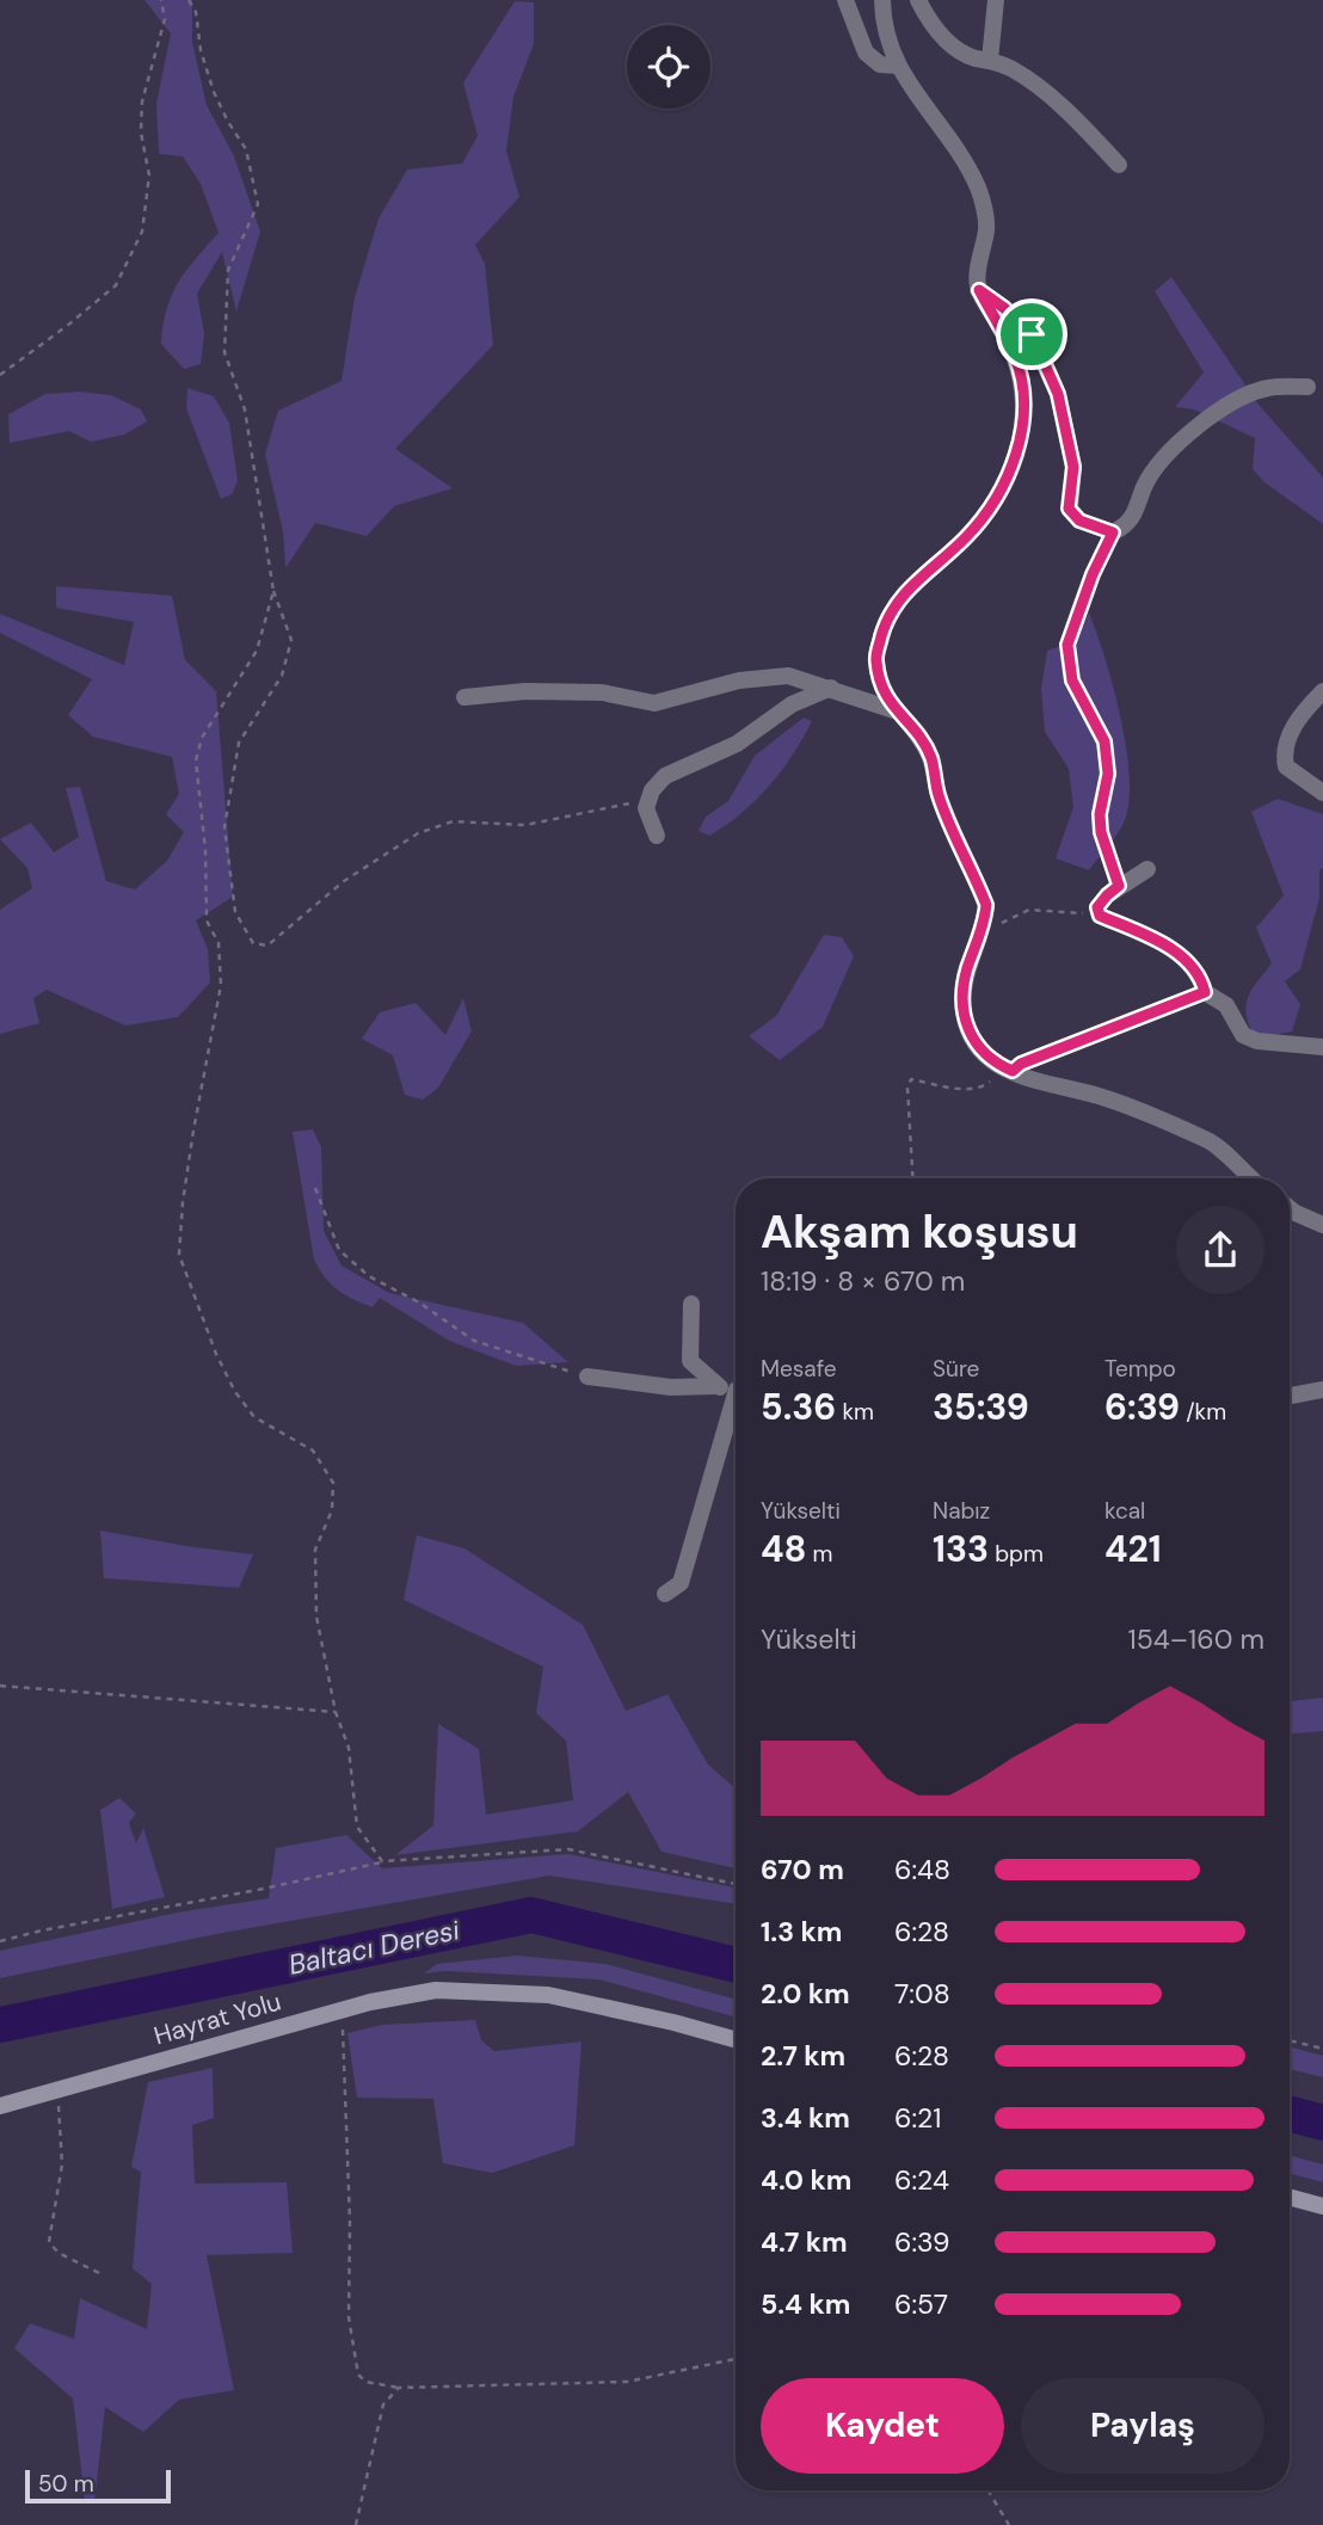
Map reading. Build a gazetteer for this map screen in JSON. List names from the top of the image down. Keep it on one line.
{"streets":{"main road":["Hayrat Yolu"]},"water":["Baltacı Deresi"],"scale_bar":"50 m","page":{"heading":["Akşam koşusu","18:19 · 8 × 670 m"],"stats":[["Mesafe","5.36 km"],["Süre","35:39"],["Tempo","6:39 /km"],["Yükselti","48 m"],["Nabız","133 bpm"],["kcal","421"]],"chart":["Yükselti","154–160 m"],"list":[{"name":"670 m","note":"6:48"},{"name":"1.3 km","note":"6:28"},{"name":"2.0 km","note":"7:08"},{"name":"2.7 km","note":"6:28"},{"name":"3.4 km","note":"6:21"},{"name":"4.0 km","note":"6:24"},{"name":"4.7 km","note":"6:39"},{"name":"5.4 km","note":"6:57"}],"buttons":["Kaydet","Paylaş"],"scale":"50 m"}}
